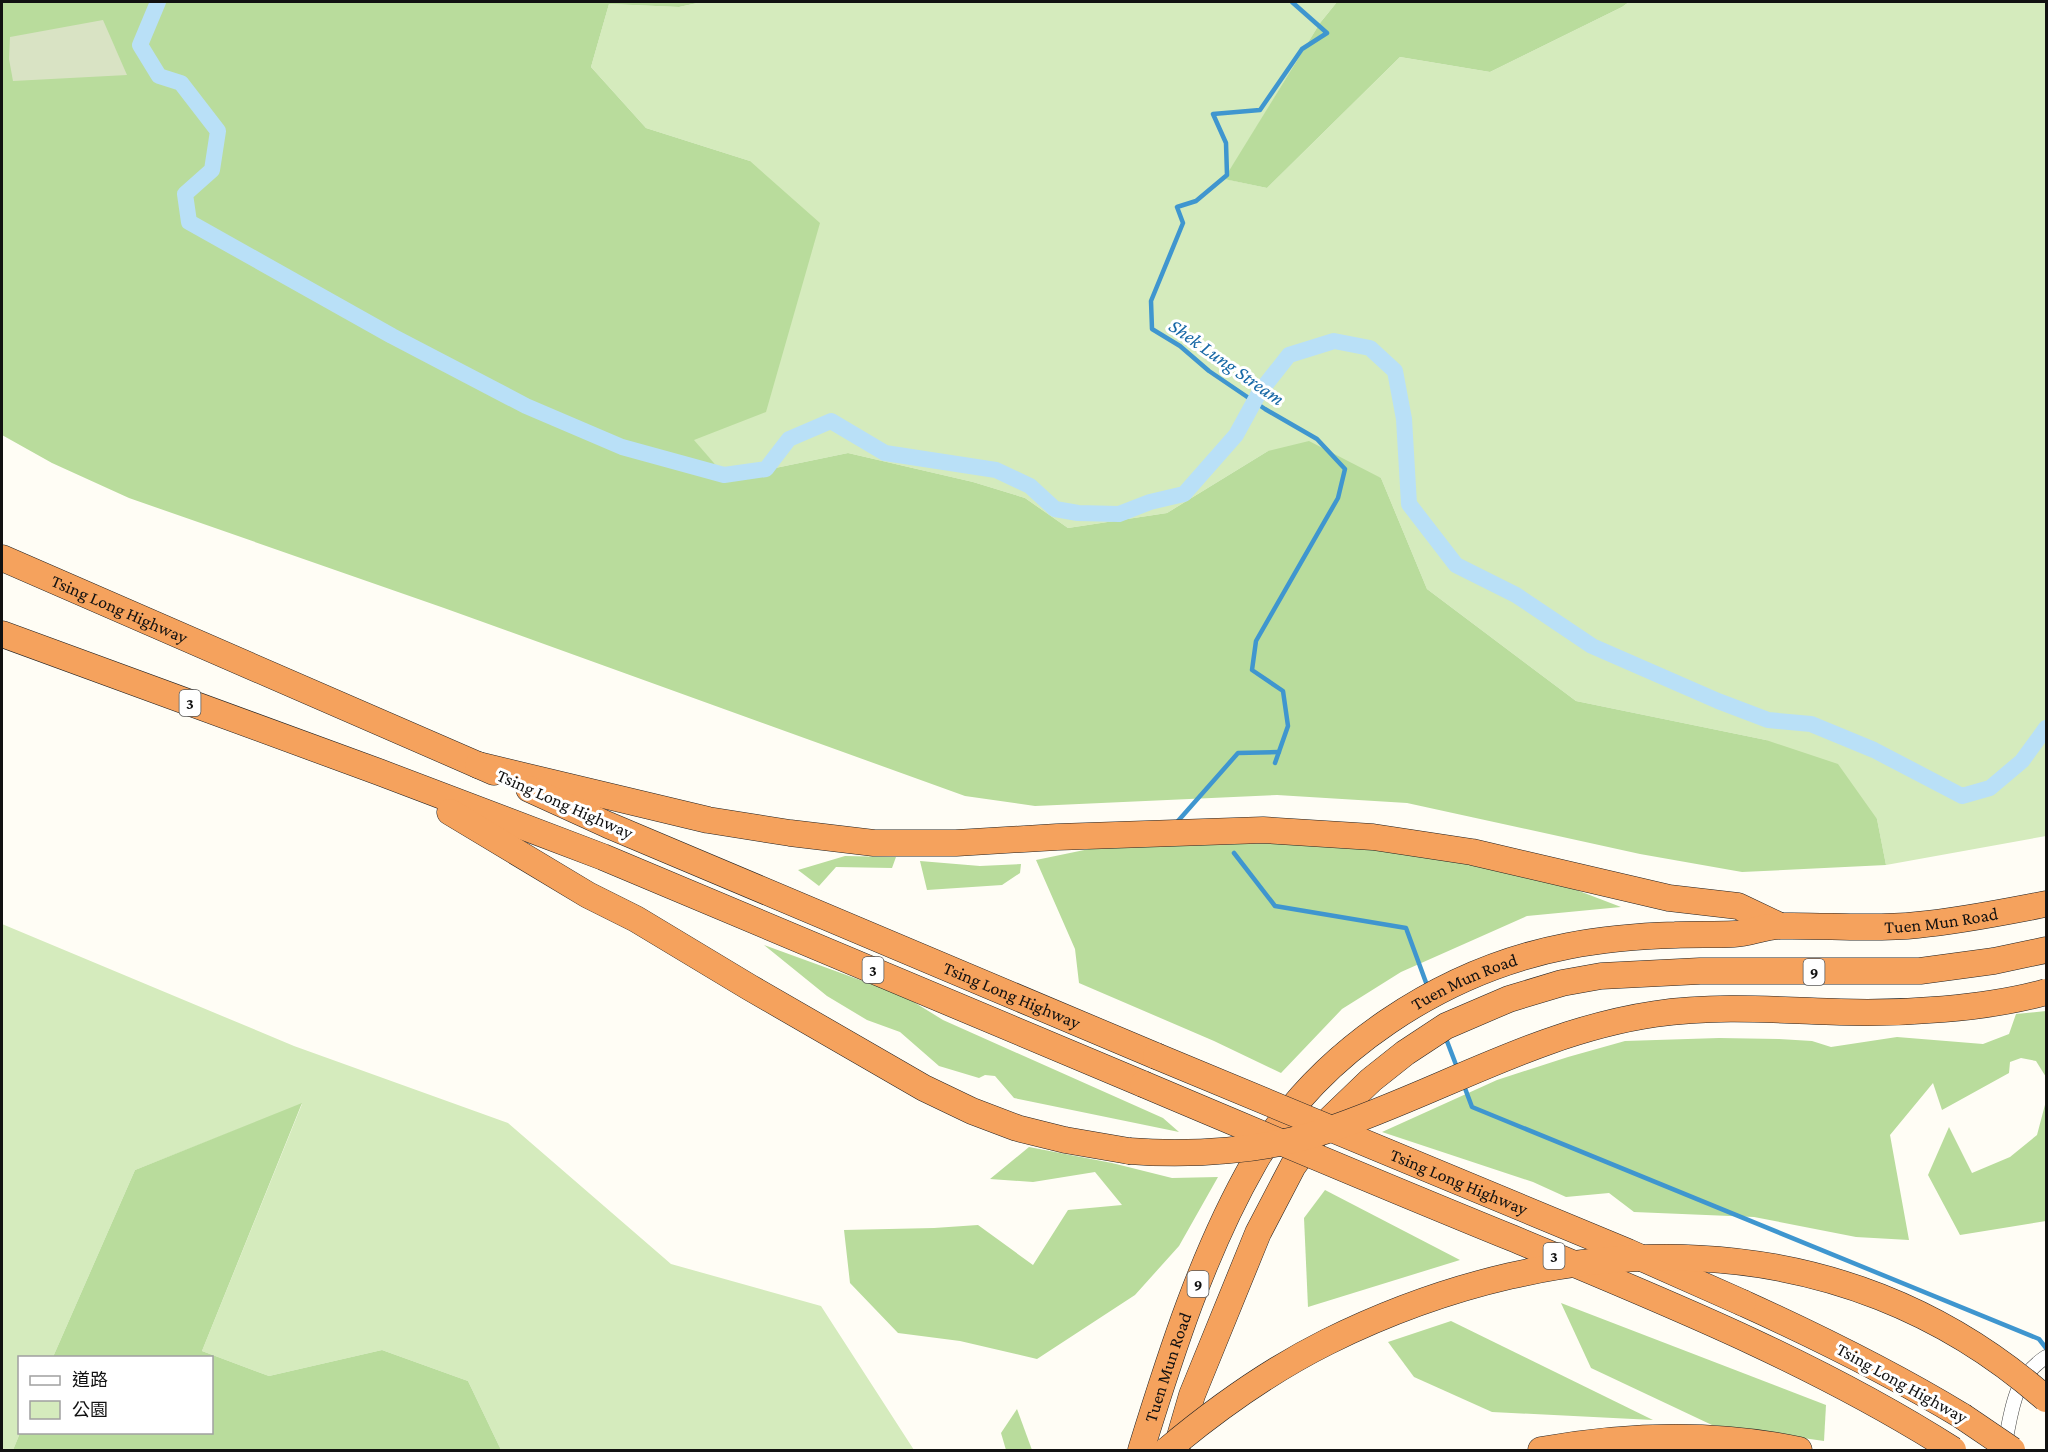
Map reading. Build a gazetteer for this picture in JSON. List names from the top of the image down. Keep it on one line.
{"streets":{"highway":["Tsing Long Highway","3","Tuen Mun Road","9"]},"water":["Shek Lung Stream"],"legend":["道路","公園"]}
